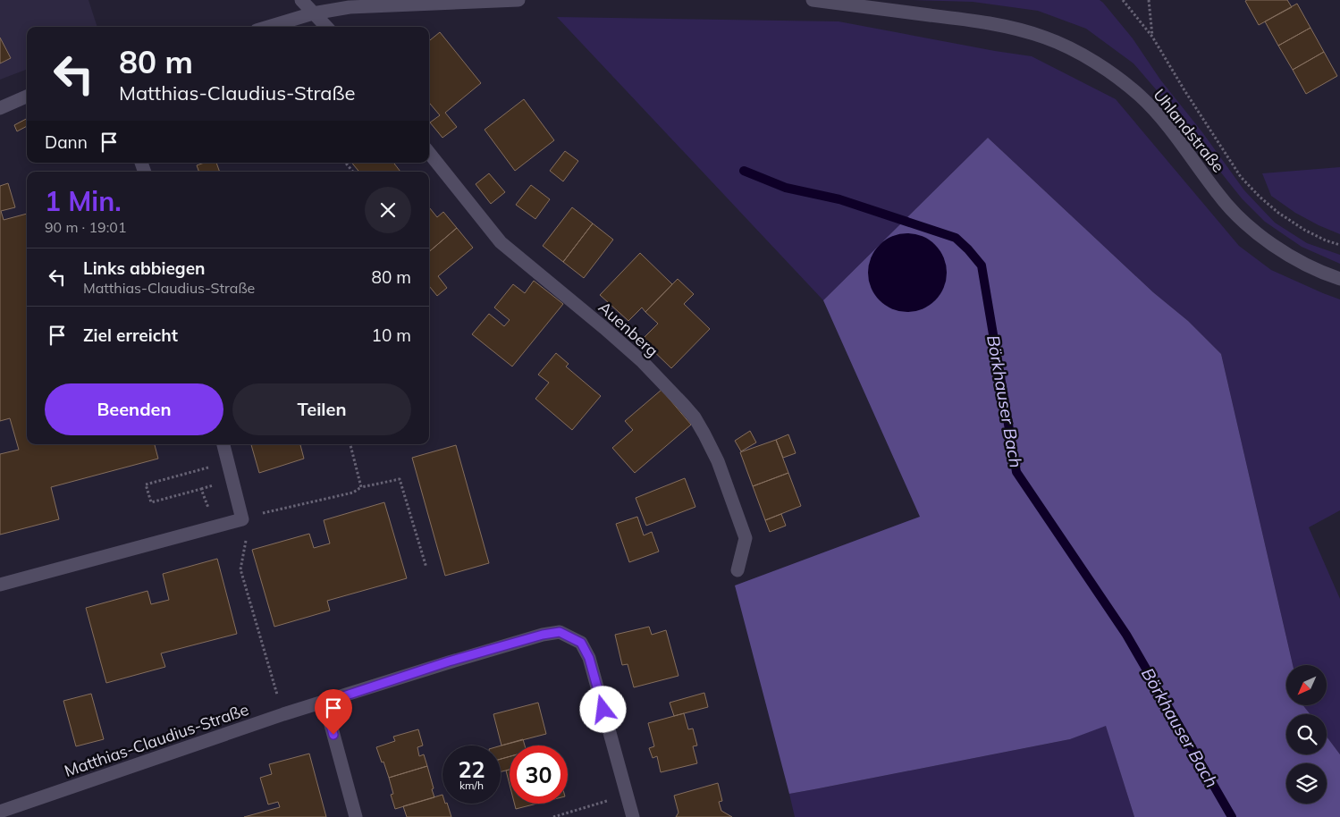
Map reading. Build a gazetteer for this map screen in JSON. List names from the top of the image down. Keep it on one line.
{"streets":{"street":["Uhlandstraße","Auenberg","Matthias-Claudius-Straße"]},"water":["Börkhauser Bach"],"north":"bottom left","page":{"turn":["80 m","Matthias-Claudius-Straße"],"then":"Dann","heading":["1 Min.","90 m · 19:01"],"list":[{"name":"Links abbiegen","note":"Matthias-Claudius-Straße","value":"80 m"},{"name":"Ziel erreicht","value":"10 m"}],"buttons":["Beenden","Teilen"],"speed":"22 km/h","limit":"30"}}
